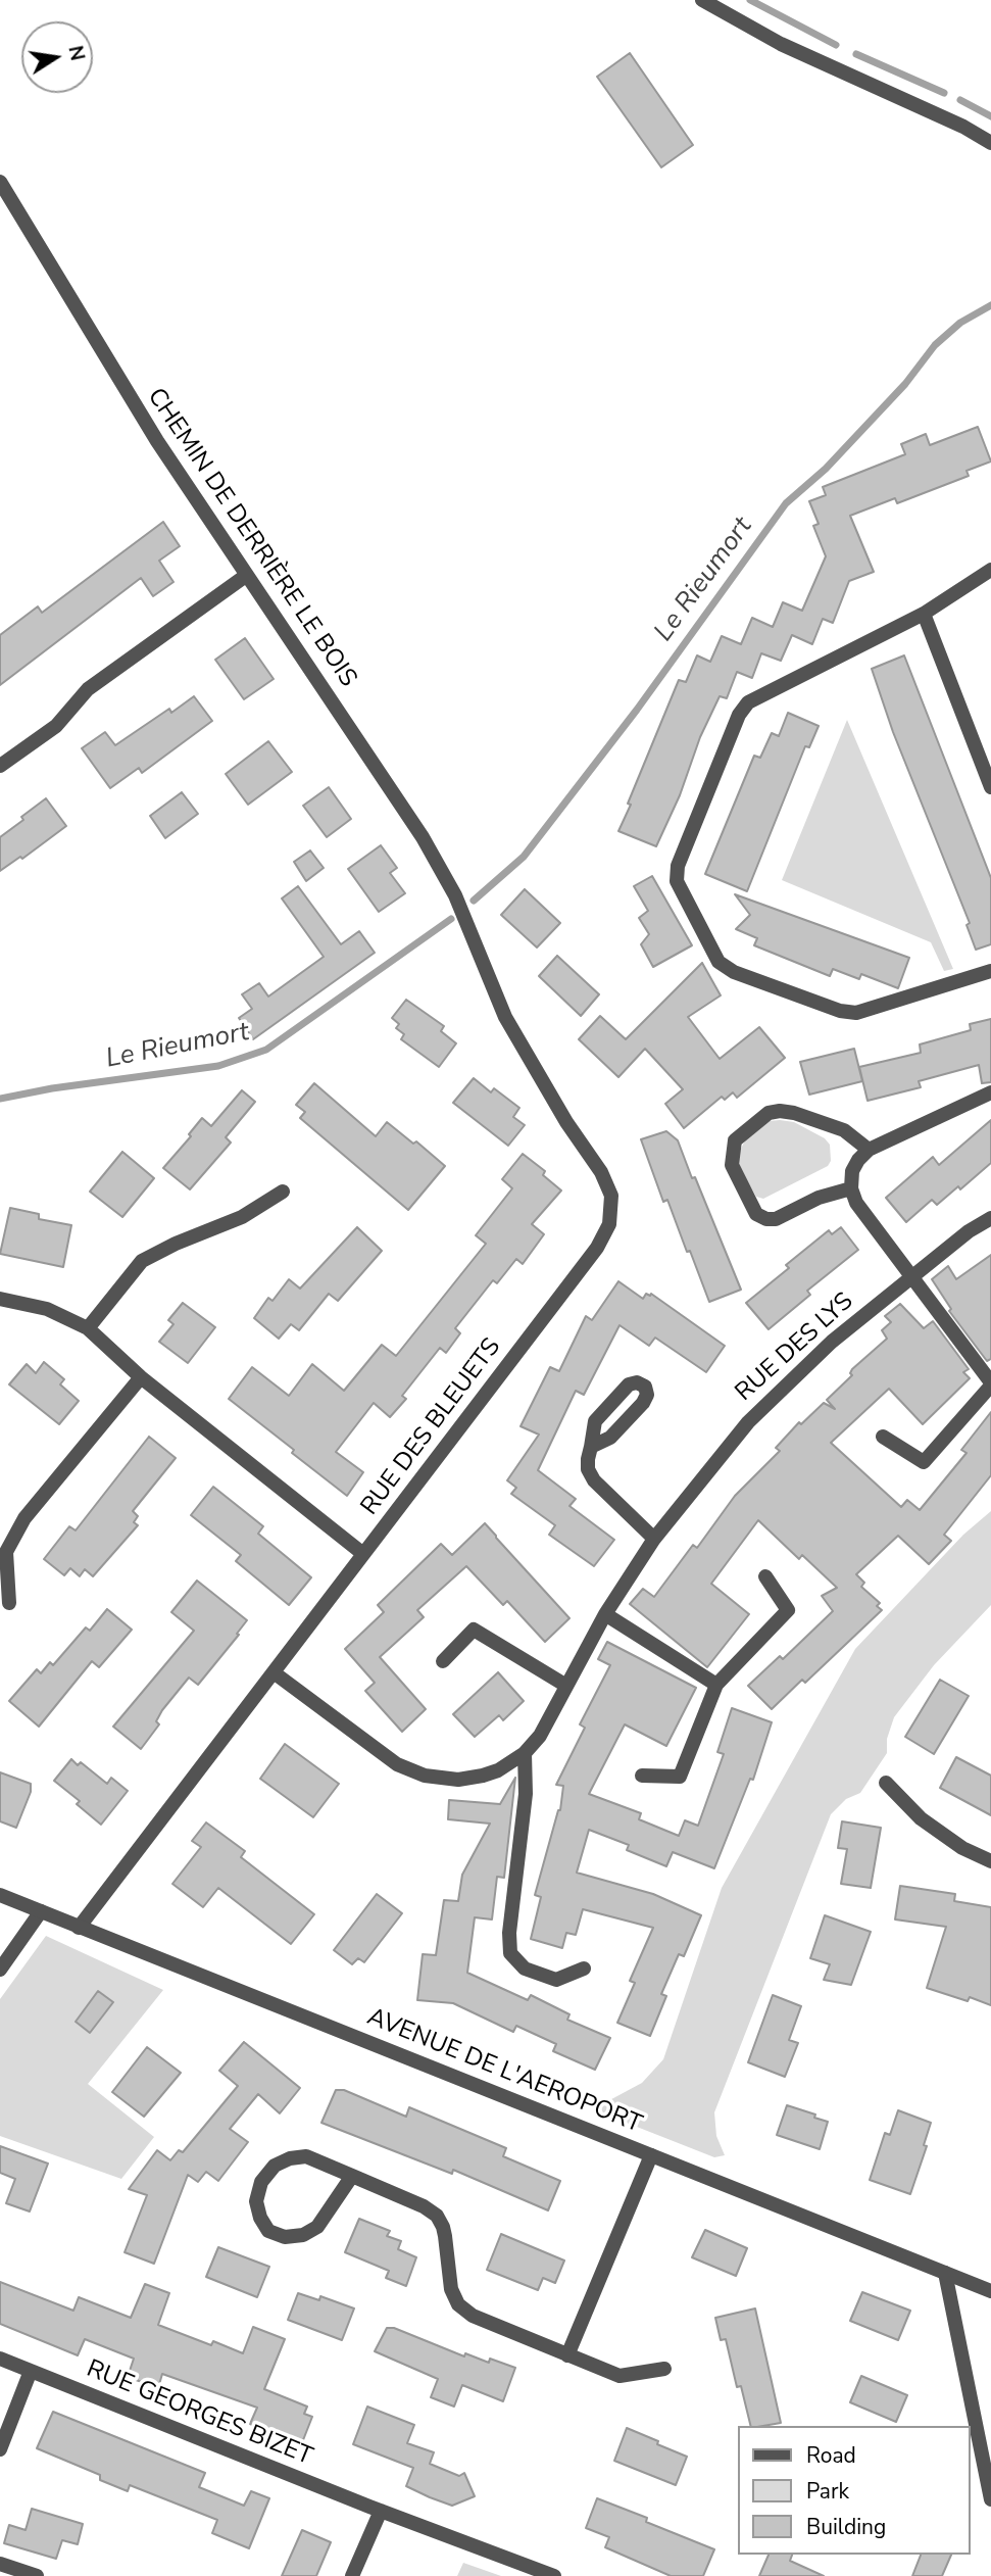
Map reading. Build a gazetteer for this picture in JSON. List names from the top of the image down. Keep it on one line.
{"streets":{"street":["CHEMIN DE DERRIÈRE LE BOIS","RUE DES LYS","RUE DES BLEUETS","AVENUE DE L'AEROPORT","RUE GEORGES BIZET"]},"crossings":[["CHEMIN DE DERRIÈRE LE BOIS","RUE DES BLEUETS"],["RUE DES LYS","RUE DES BLEUETS"],["RUE DES BLEUETS","AVENUE DE L'AEROPORT"]],"water":["Le Rieumort"],"legend":["Road","Park","Building"],"north":"right"}
